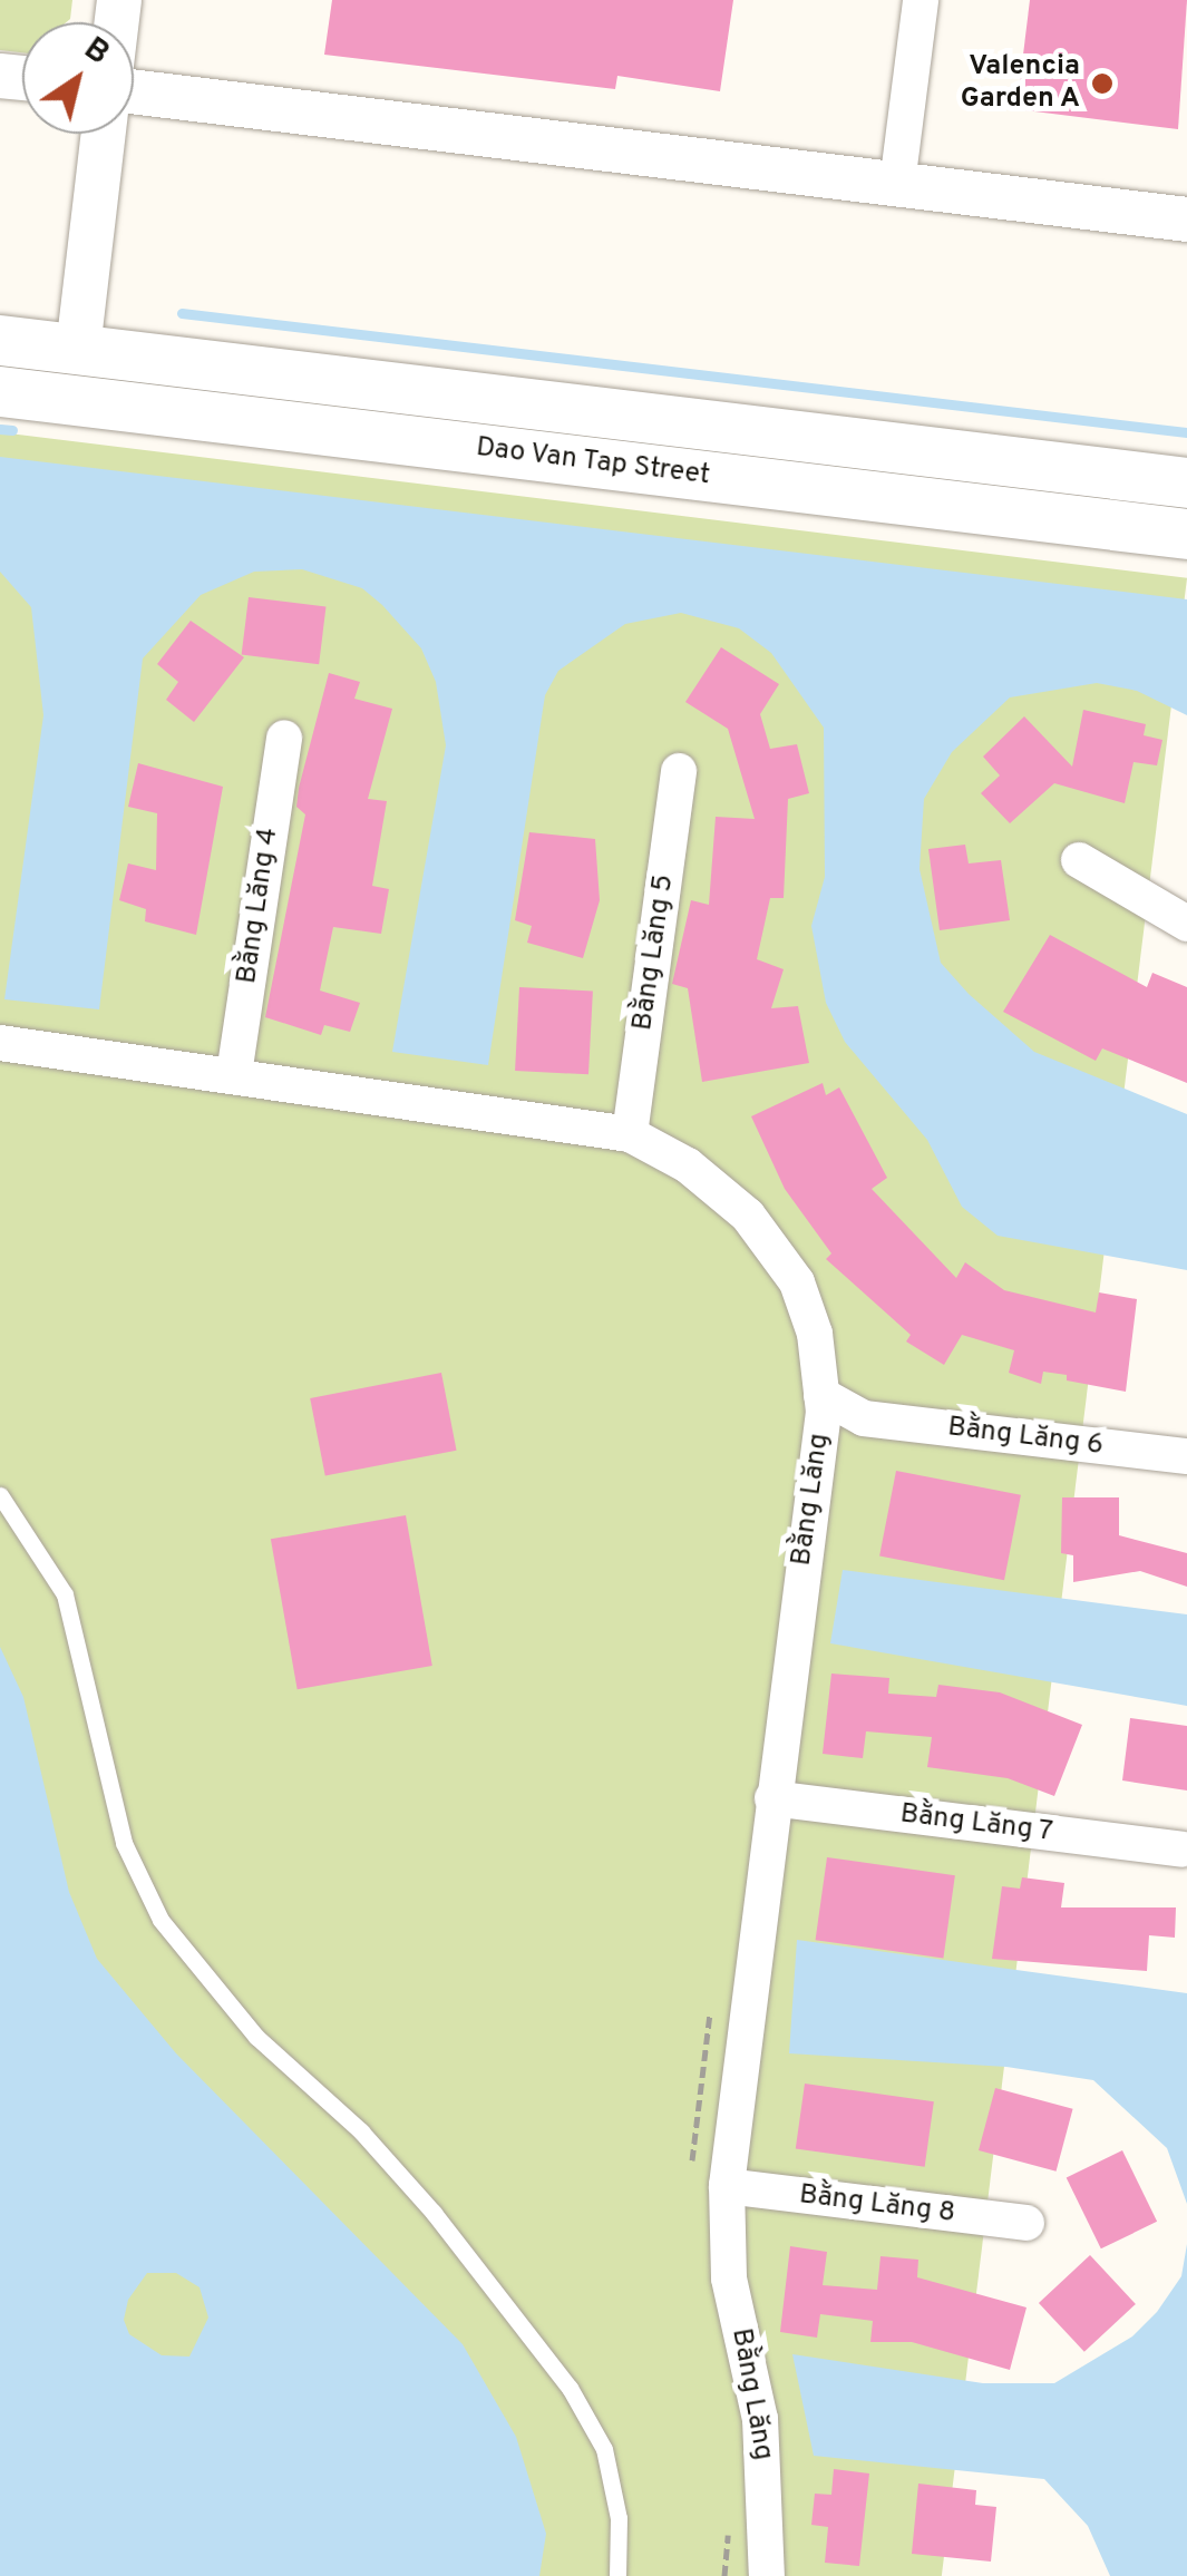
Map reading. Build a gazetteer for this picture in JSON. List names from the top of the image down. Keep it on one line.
{"streets":{"main road":["Dao Van Tap Street"],"street":["Bằng Lăng 4","Bằng Lăng 5","Bằng Lăng 6","Bằng Lăng","Bằng Lăng 7","Bằng Lăng 8"]},"crossings":[["Bằng Lăng 4","Bằng Lăng"],["Bằng Lăng 5","Bằng Lăng"],["Bằng Lăng","Bằng Lăng 7"],["Bằng Lăng","Bằng Lăng 8"]],"places":["Valencia Garden A"],"north":"top right"}
